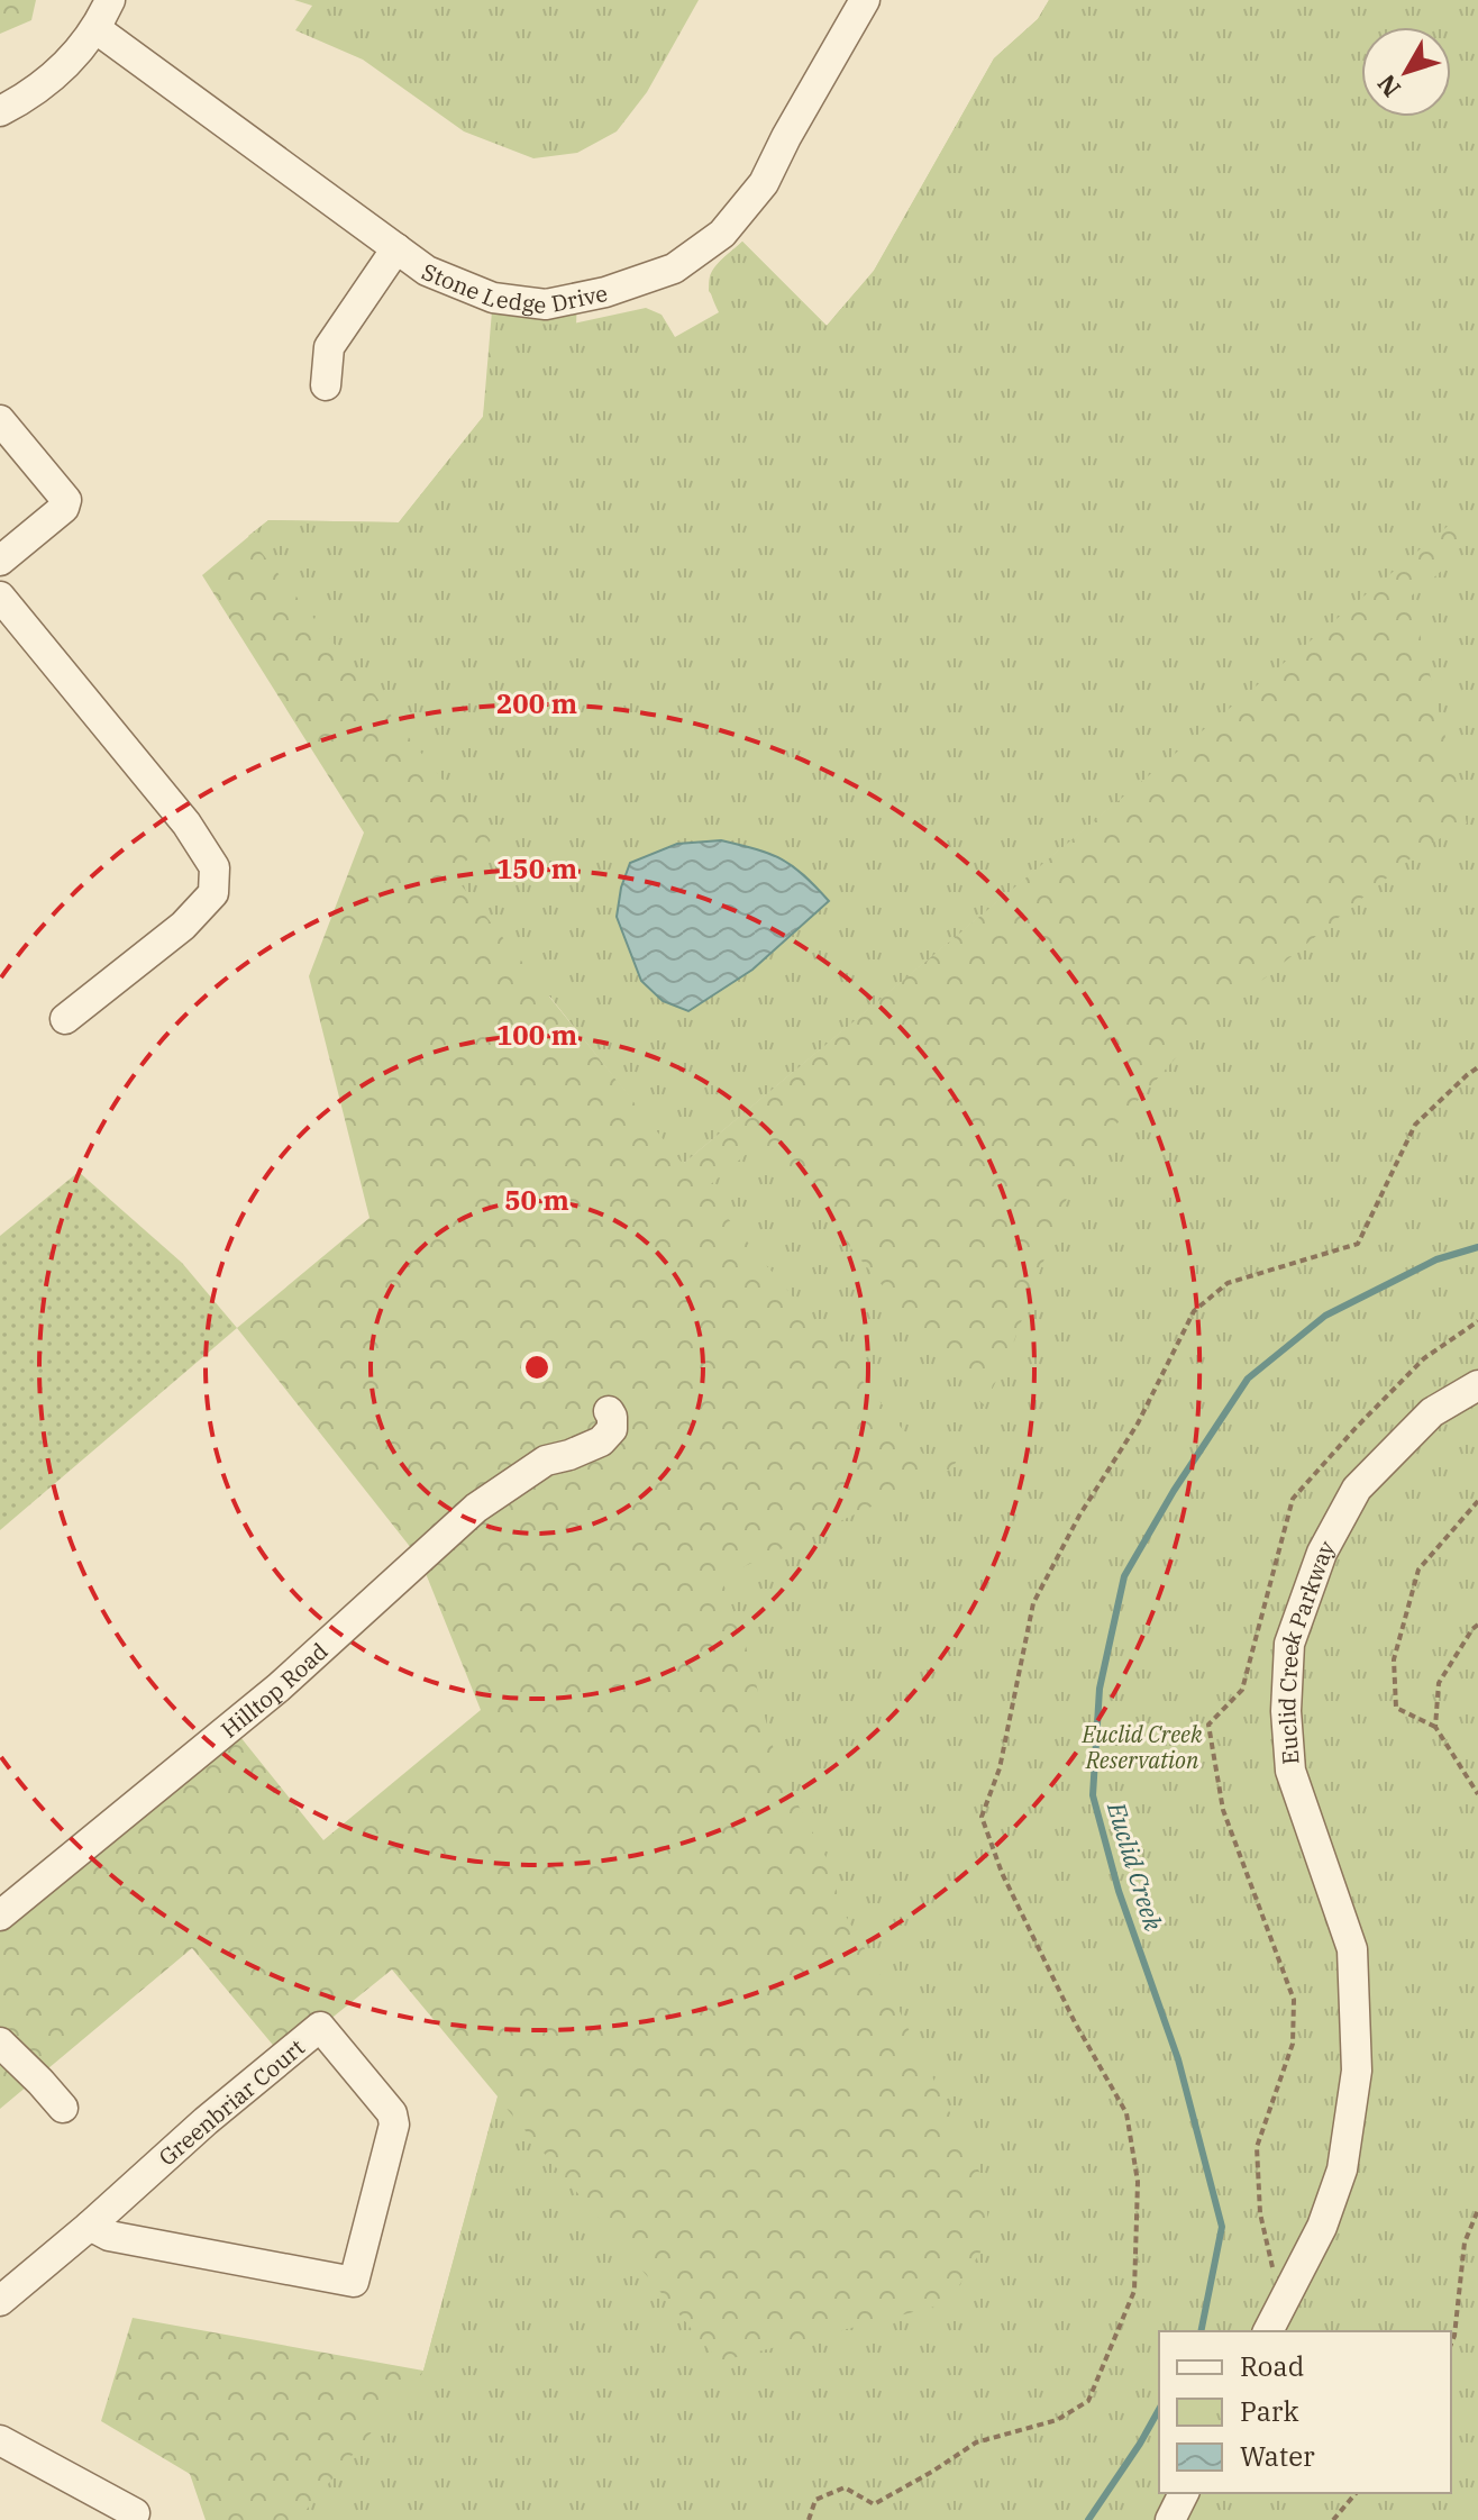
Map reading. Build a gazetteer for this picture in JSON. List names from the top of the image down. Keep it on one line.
{"streets":{"street":["Stone Ledge Drive","Euclid Creek Parkway","Hilltop Road","Greenbriar Court"]},"water":["Euclid Creek"],"parks":["Euclid Creek Reservation"],"legend":["Road","Park","Water"],"north":"bottom left","rings":["200 m","150 m","100 m","50 m"]}
